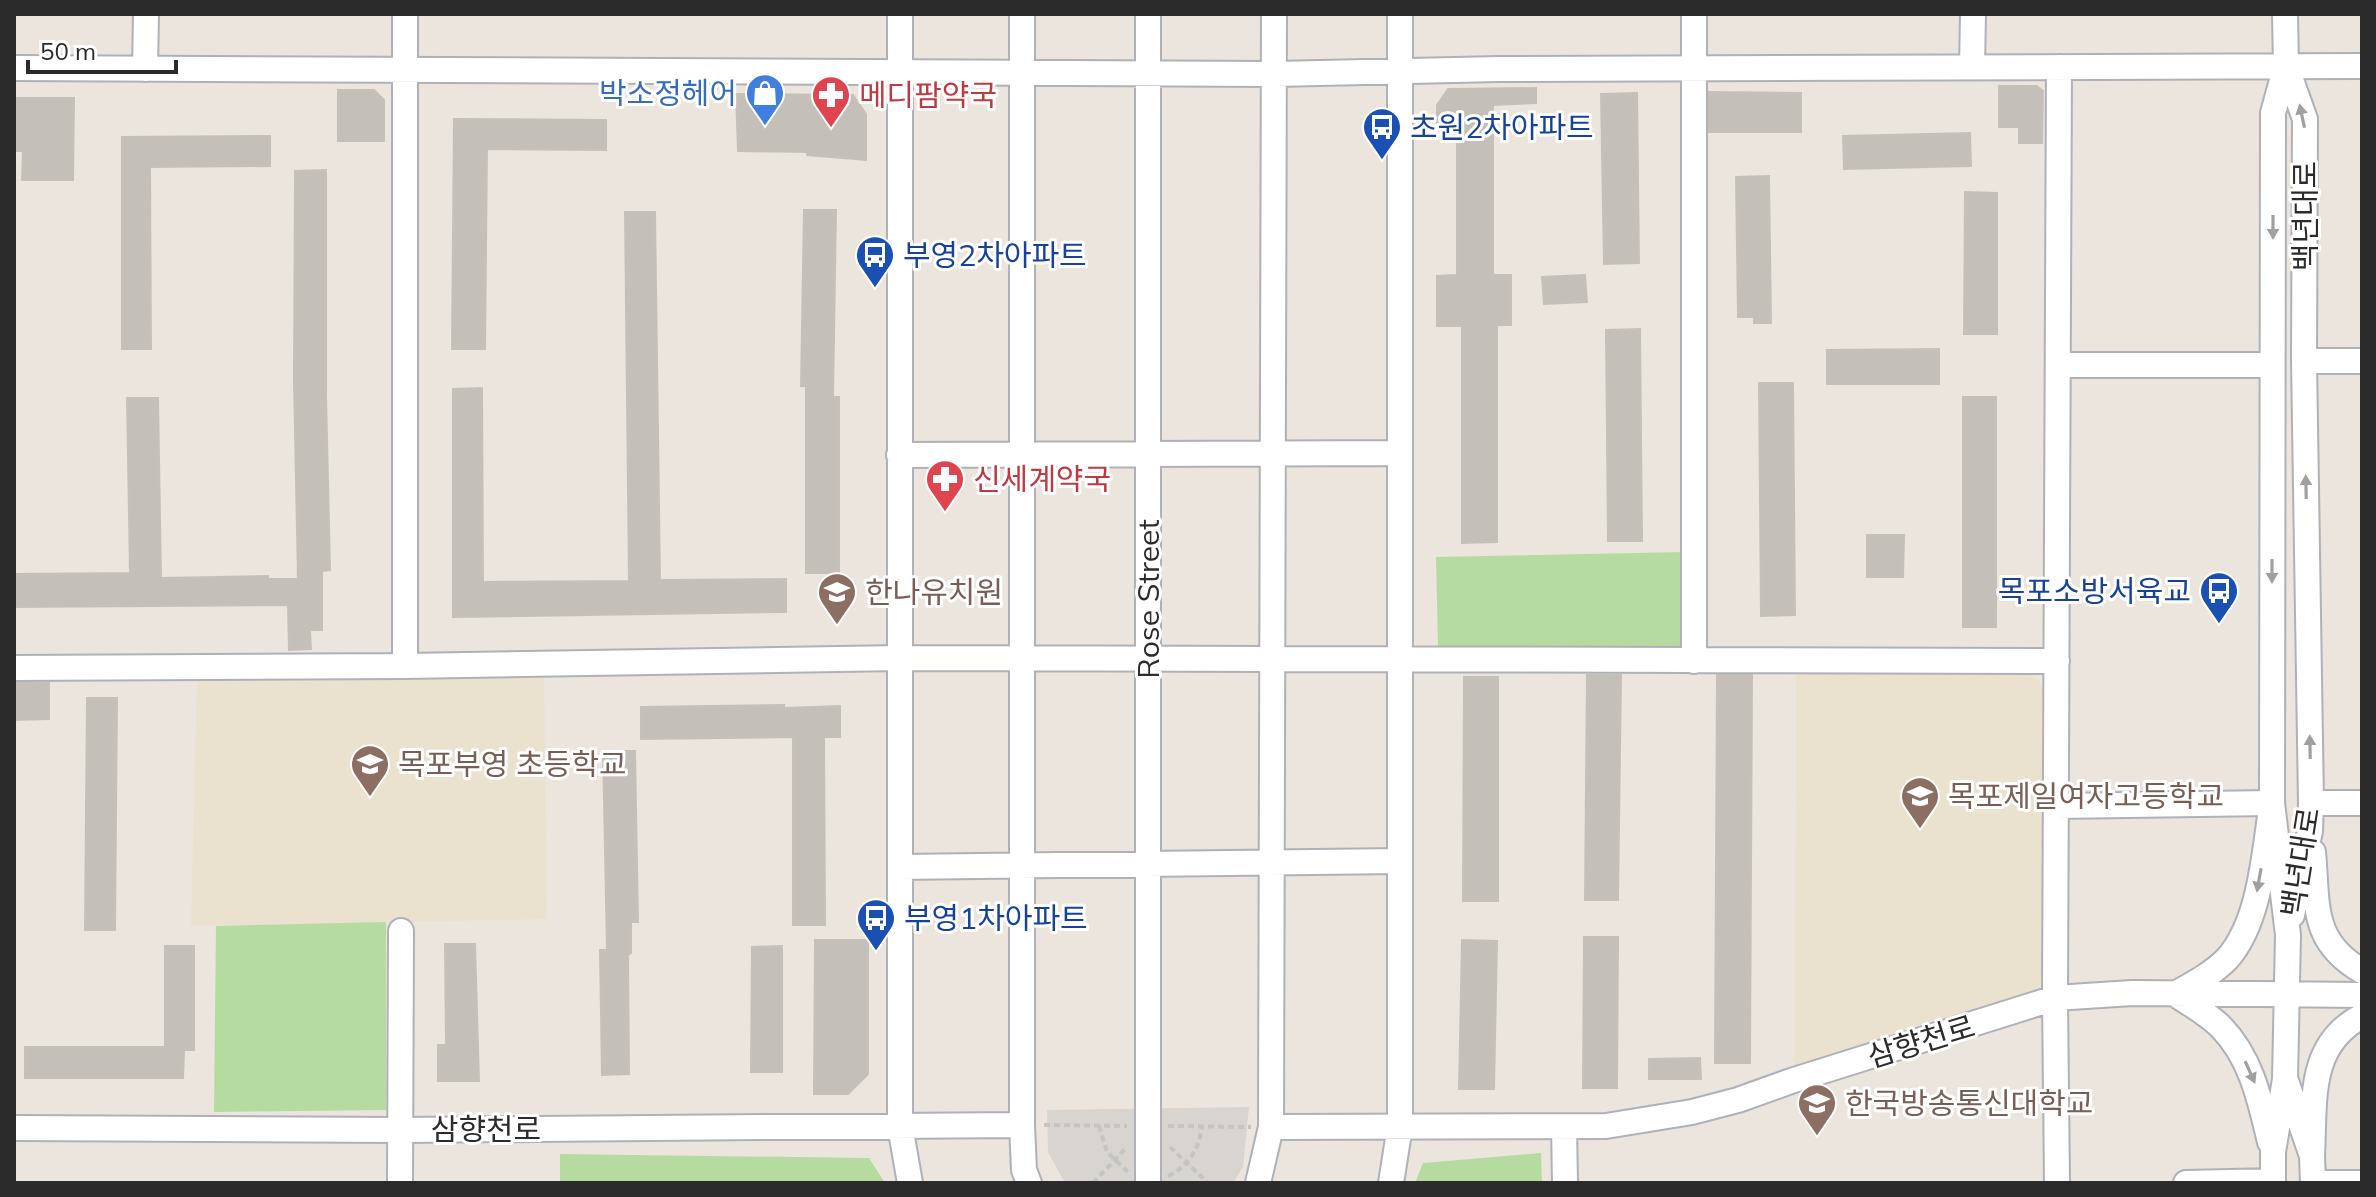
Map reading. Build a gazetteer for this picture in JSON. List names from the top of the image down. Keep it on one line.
{"streets":{"street":["백년대로","Rose Street","삼향천로"]},"places":{"shop":["박소정헤어"],"pharmacy":["메디팜약국","신세계약국"],"bus stop":["초원2차아파트","부영2차아파트","목포소방서육교","부영1차아파트"],"school or university":["한나유치원","목포부영 초등학교","목포제일여자고등학교","한국방송통신대학교"]},"scale_bar":"50 m"}
